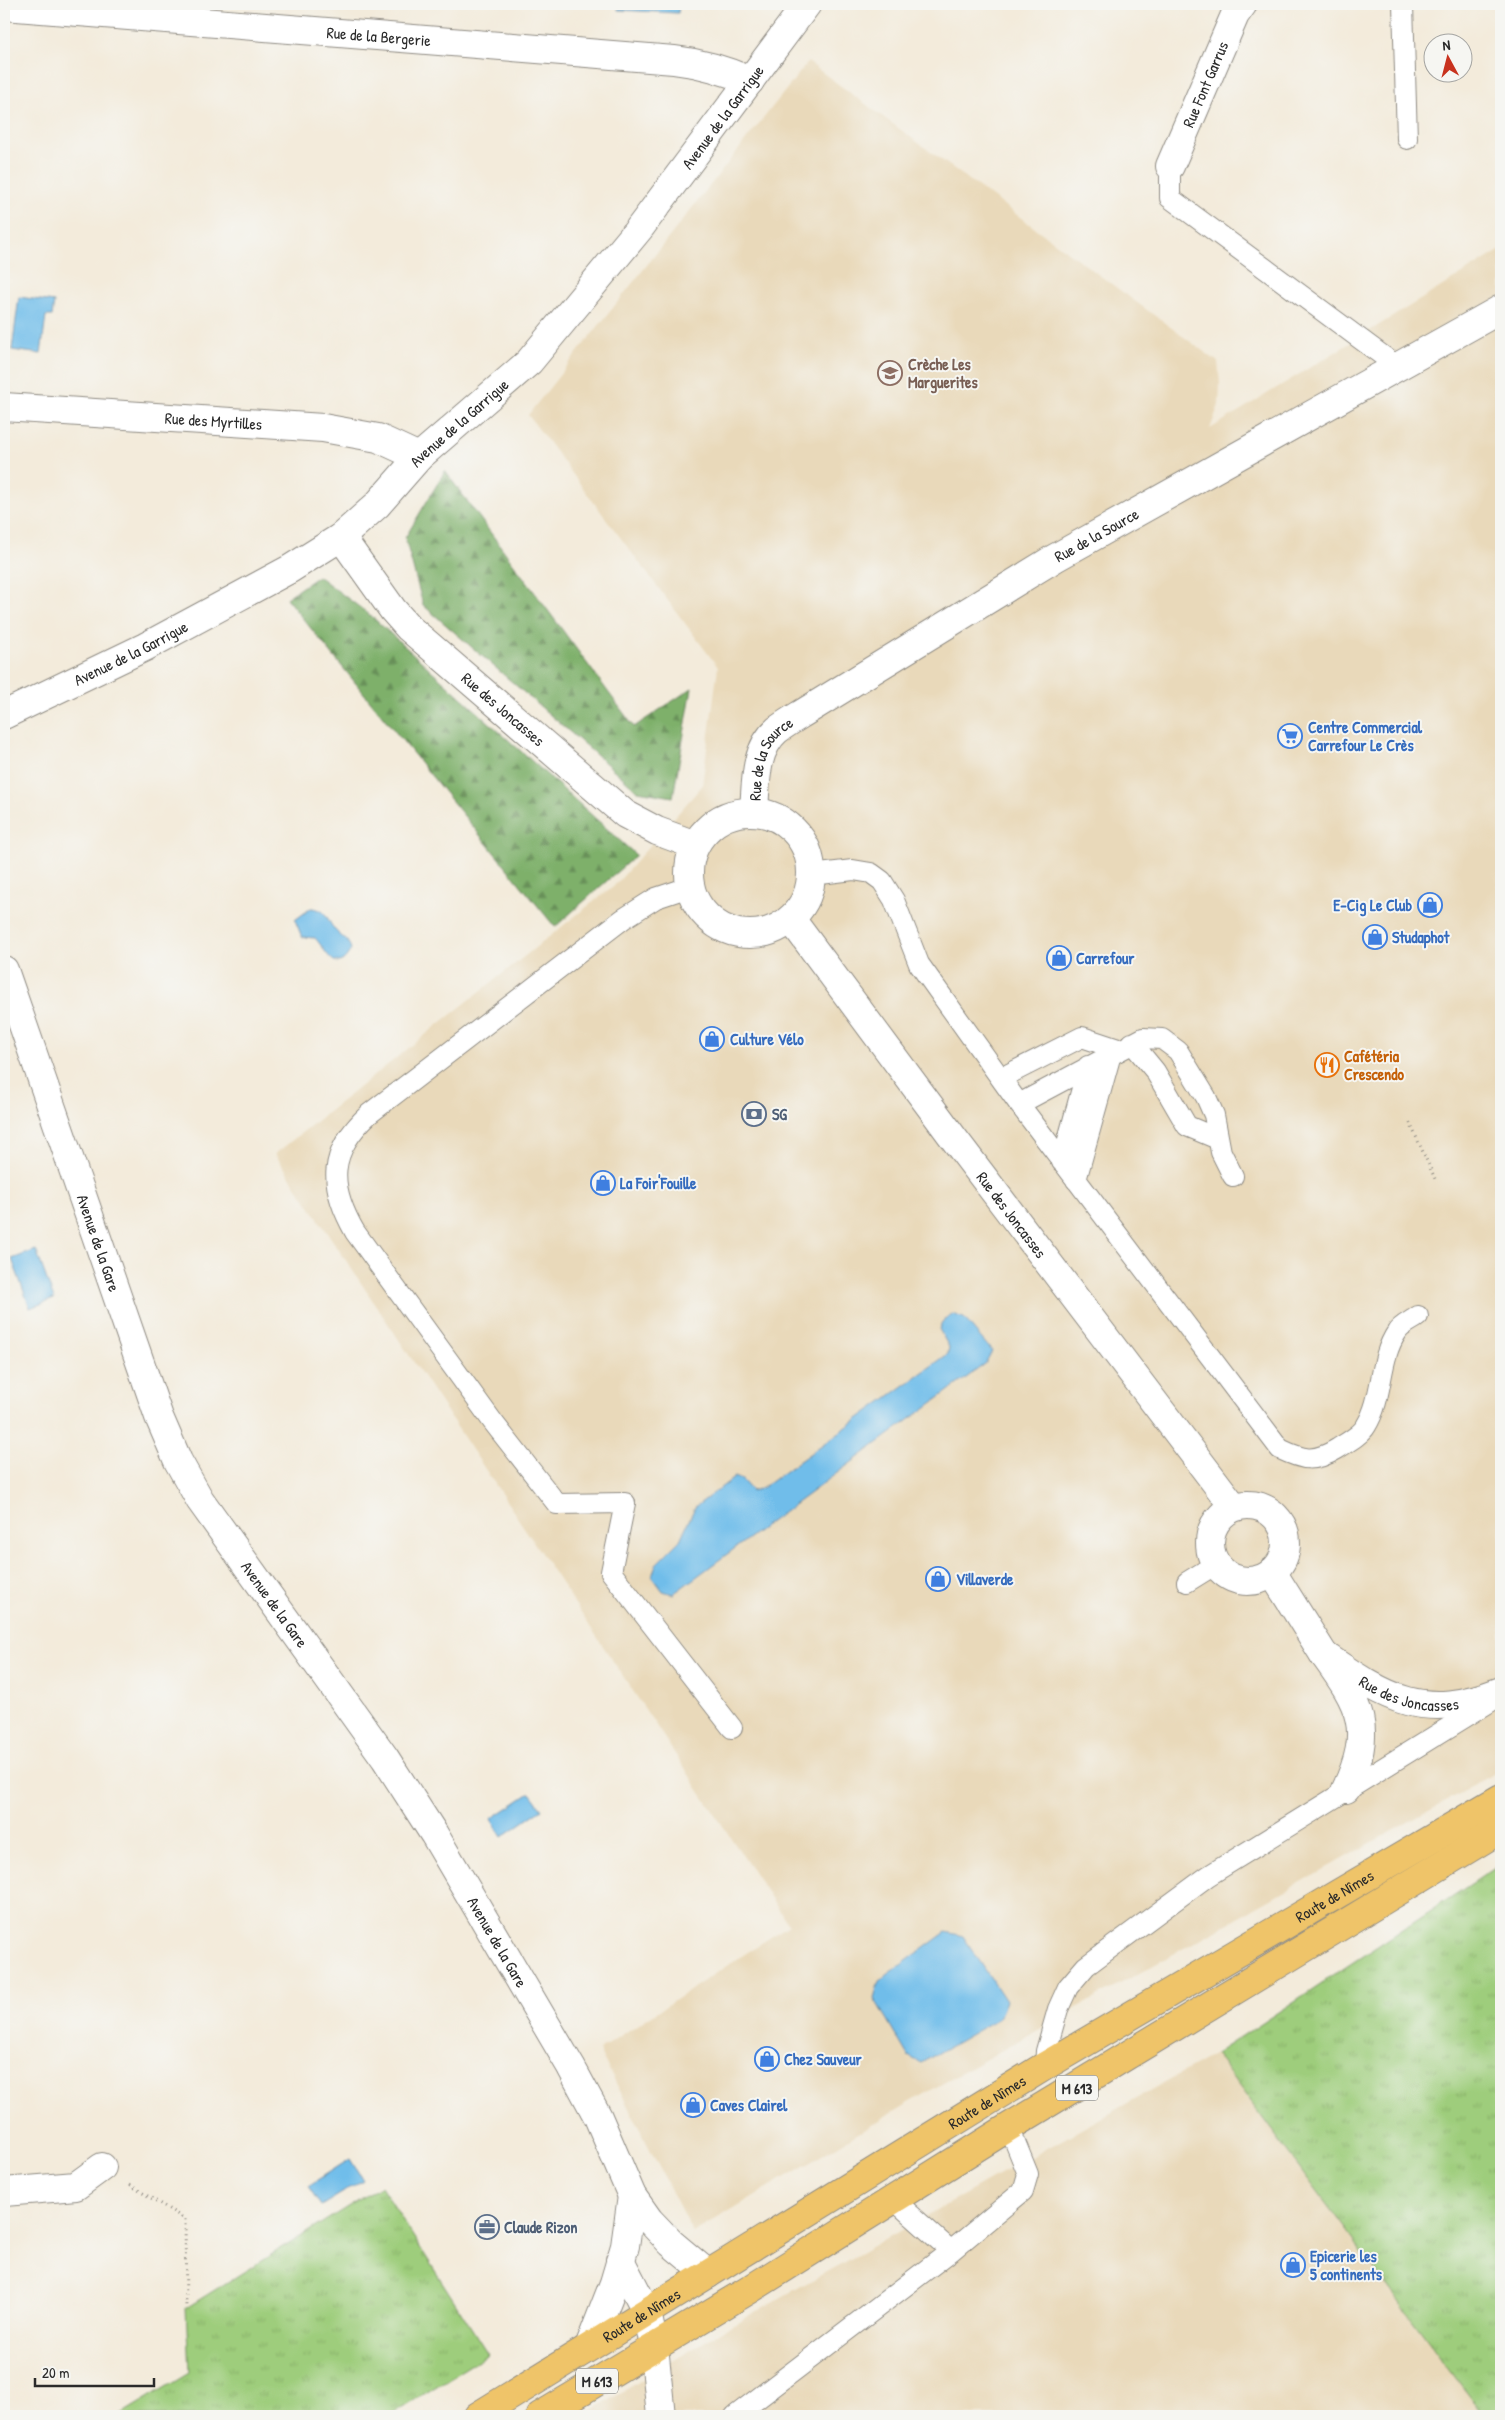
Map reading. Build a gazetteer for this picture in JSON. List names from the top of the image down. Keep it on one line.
{"streets":{"main road":["Route de Nîmes","M 613"],"street":["Rue de la Bergerie","Rue Font Garrus","Avenue de la Garrigue","Rue des Myrtilles","Rue de la Source","Rue des Joncasses","Avenue de la Gare"]},"crossings":[["Rue de la Bergerie","Avenue de la Garrigue"],["Avenue de la Garrigue","Rue des Myrtilles"],["Avenue de la Garrigue","Rue des Joncasses"],["Rue de la Source","Rue des Joncasses"],["Avenue de la Gare","Route de Nîmes"]],"places":{"school or university":["Crèche Les Marguerites"],"supermarket":["Centre Commercial Carrefour Le Crès"],"shop":["E-Cig Le Club","Studaphot","Carrefour","Culture Vélo","La Foir'Fouille","Villaverde","Chez Sauveur","Caves Clairel","Epicerie les 5 continents"],"restaurant":["Cafétéria Crescendo"],"bank":["SG"],"office":["Claude Rizon"]},"scale_bar":"20 m","north":"top"}
